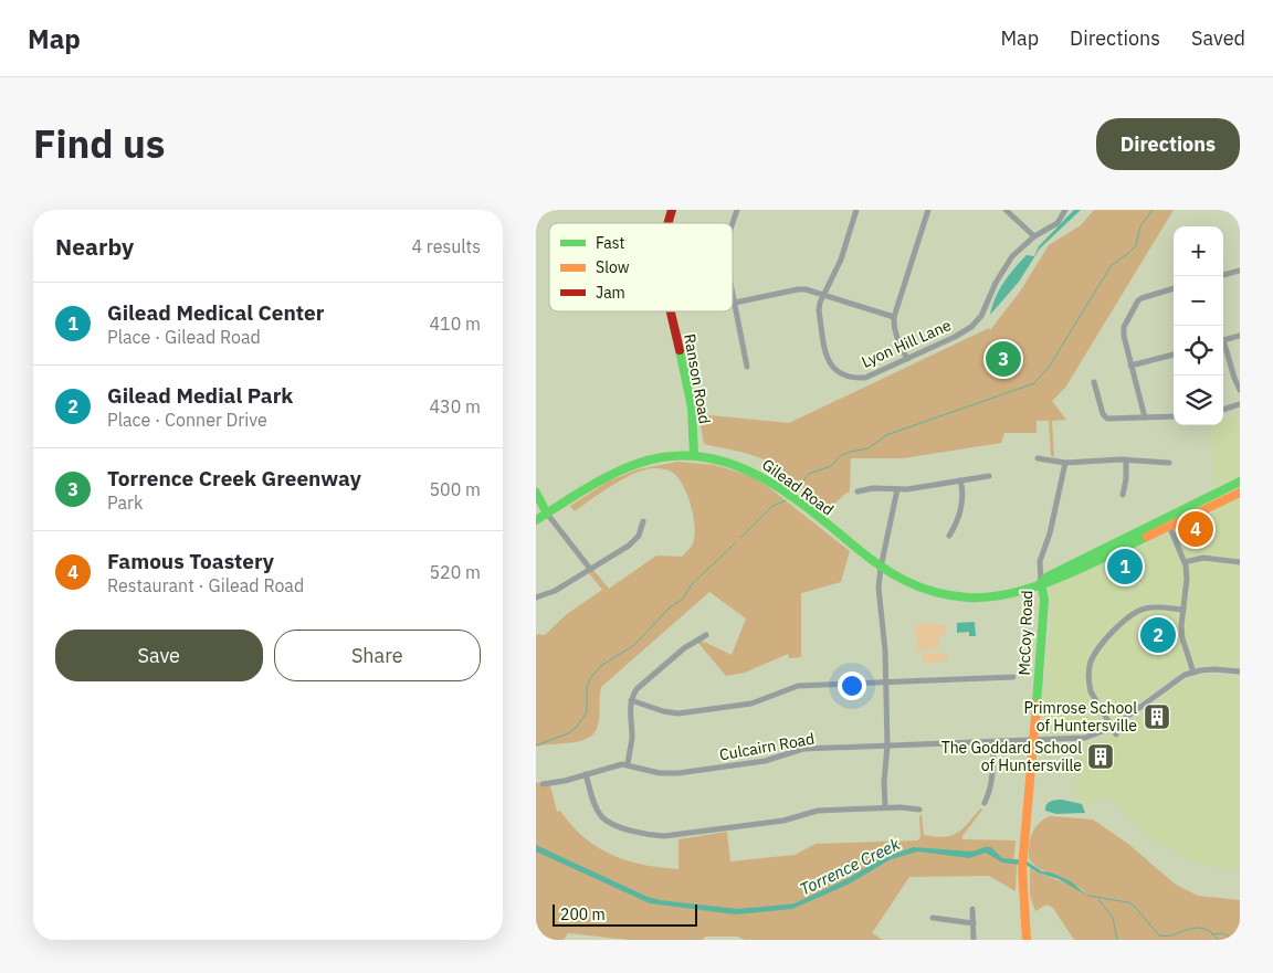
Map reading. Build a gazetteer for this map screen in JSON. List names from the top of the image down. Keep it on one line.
{"streets":{"main road":["Ranson Road","Gilead Road","McCoy Road"],"street":["Lyon Hill Lane","Culcairn Road"]},"crossings":[["Ranson Road","Gilead Road"],["Gilead Road","McCoy Road"],["McCoy Road","Culcairn Road"]],"water":["Torrence Creek"],"places":{"building":["Primrose School of Huntersville","The Goddard School of Huntersville"]},"legend":["Fast","Slow","Jam"],"scale_bar":"200 m","page":{"header":"Map","nav":["Map","Directions","Saved"],"title":"Find us","buttons":["Directions",["Save","Share"]],"heading":["Nearby","4 results"],"map_buttons":["+","−"],"list":[{"mark":"1","name":"Gilead Medical Center","note":"Place · Gilead Road","value":"410 m"},{"mark":"2","name":"Gilead Medial Park","note":"Place · Conner Drive","value":"430 m"},{"mark":"3","name":"Torrence Creek Greenway","note":"Park","value":"500 m"},{"mark":"4","name":"Famous Toastery","note":"Restaurant · Gilead Road","value":"520 m"}],"pins":["3","4","1","2"],"scale":"200 m"}}
